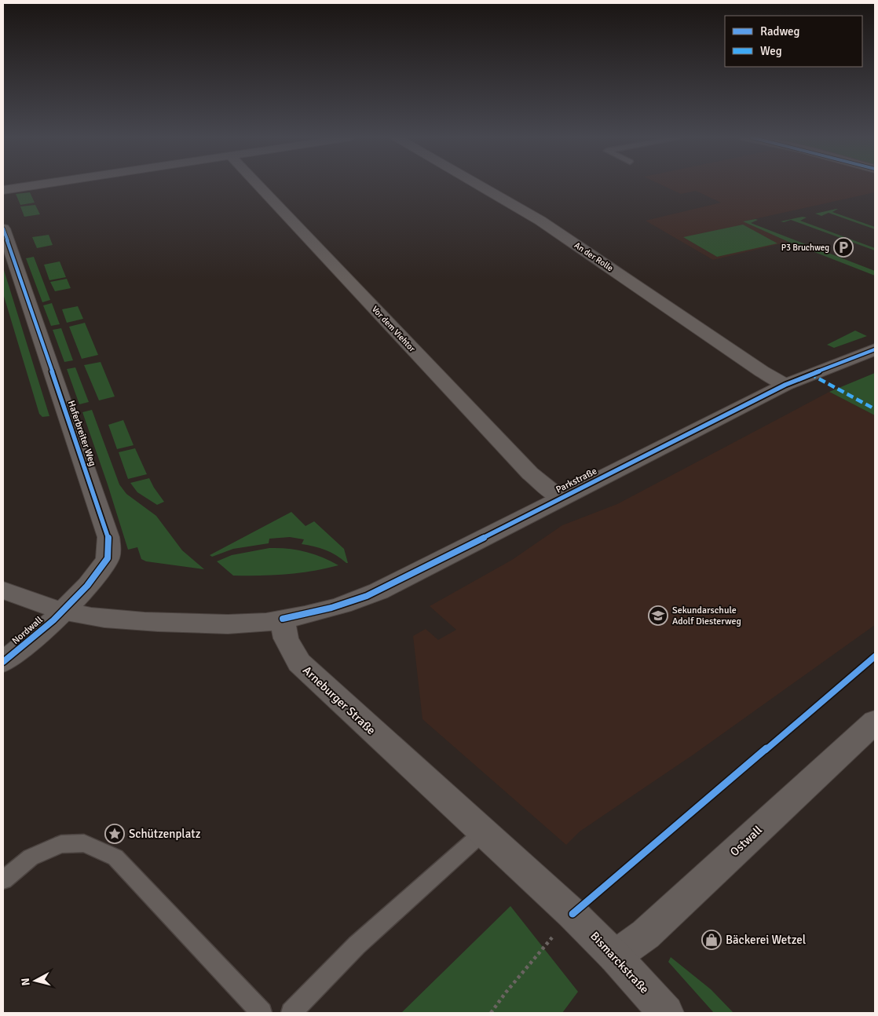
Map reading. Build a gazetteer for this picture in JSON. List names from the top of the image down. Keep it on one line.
{"streets":{"street":["An der Rolle","Vor dem Viehtor","Haferbreiter Weg","Parkstraße","Nordwall","Arneburger Straße","Ostwall","Bismarckstraße"]},"crossings":[["An der Rolle","Parkstraße"],["Vor dem Viehtor","Parkstraße"],["Haferbreiter Weg","Nordwall"],["Parkstraße","Arneburger Straße"],["Arneburger Straße","Bismarckstraße"],["Ostwall","Bismarckstraße"]],"places":{"parking":["P3 Bruchweg"],"school or university":["Sekundarschule Adolf Diesterweg"],"place":["Schützenplatz"],"shop":["Bäckerei Wetzel"]},"legend":["Radweg","Weg"],"north":"left"}
